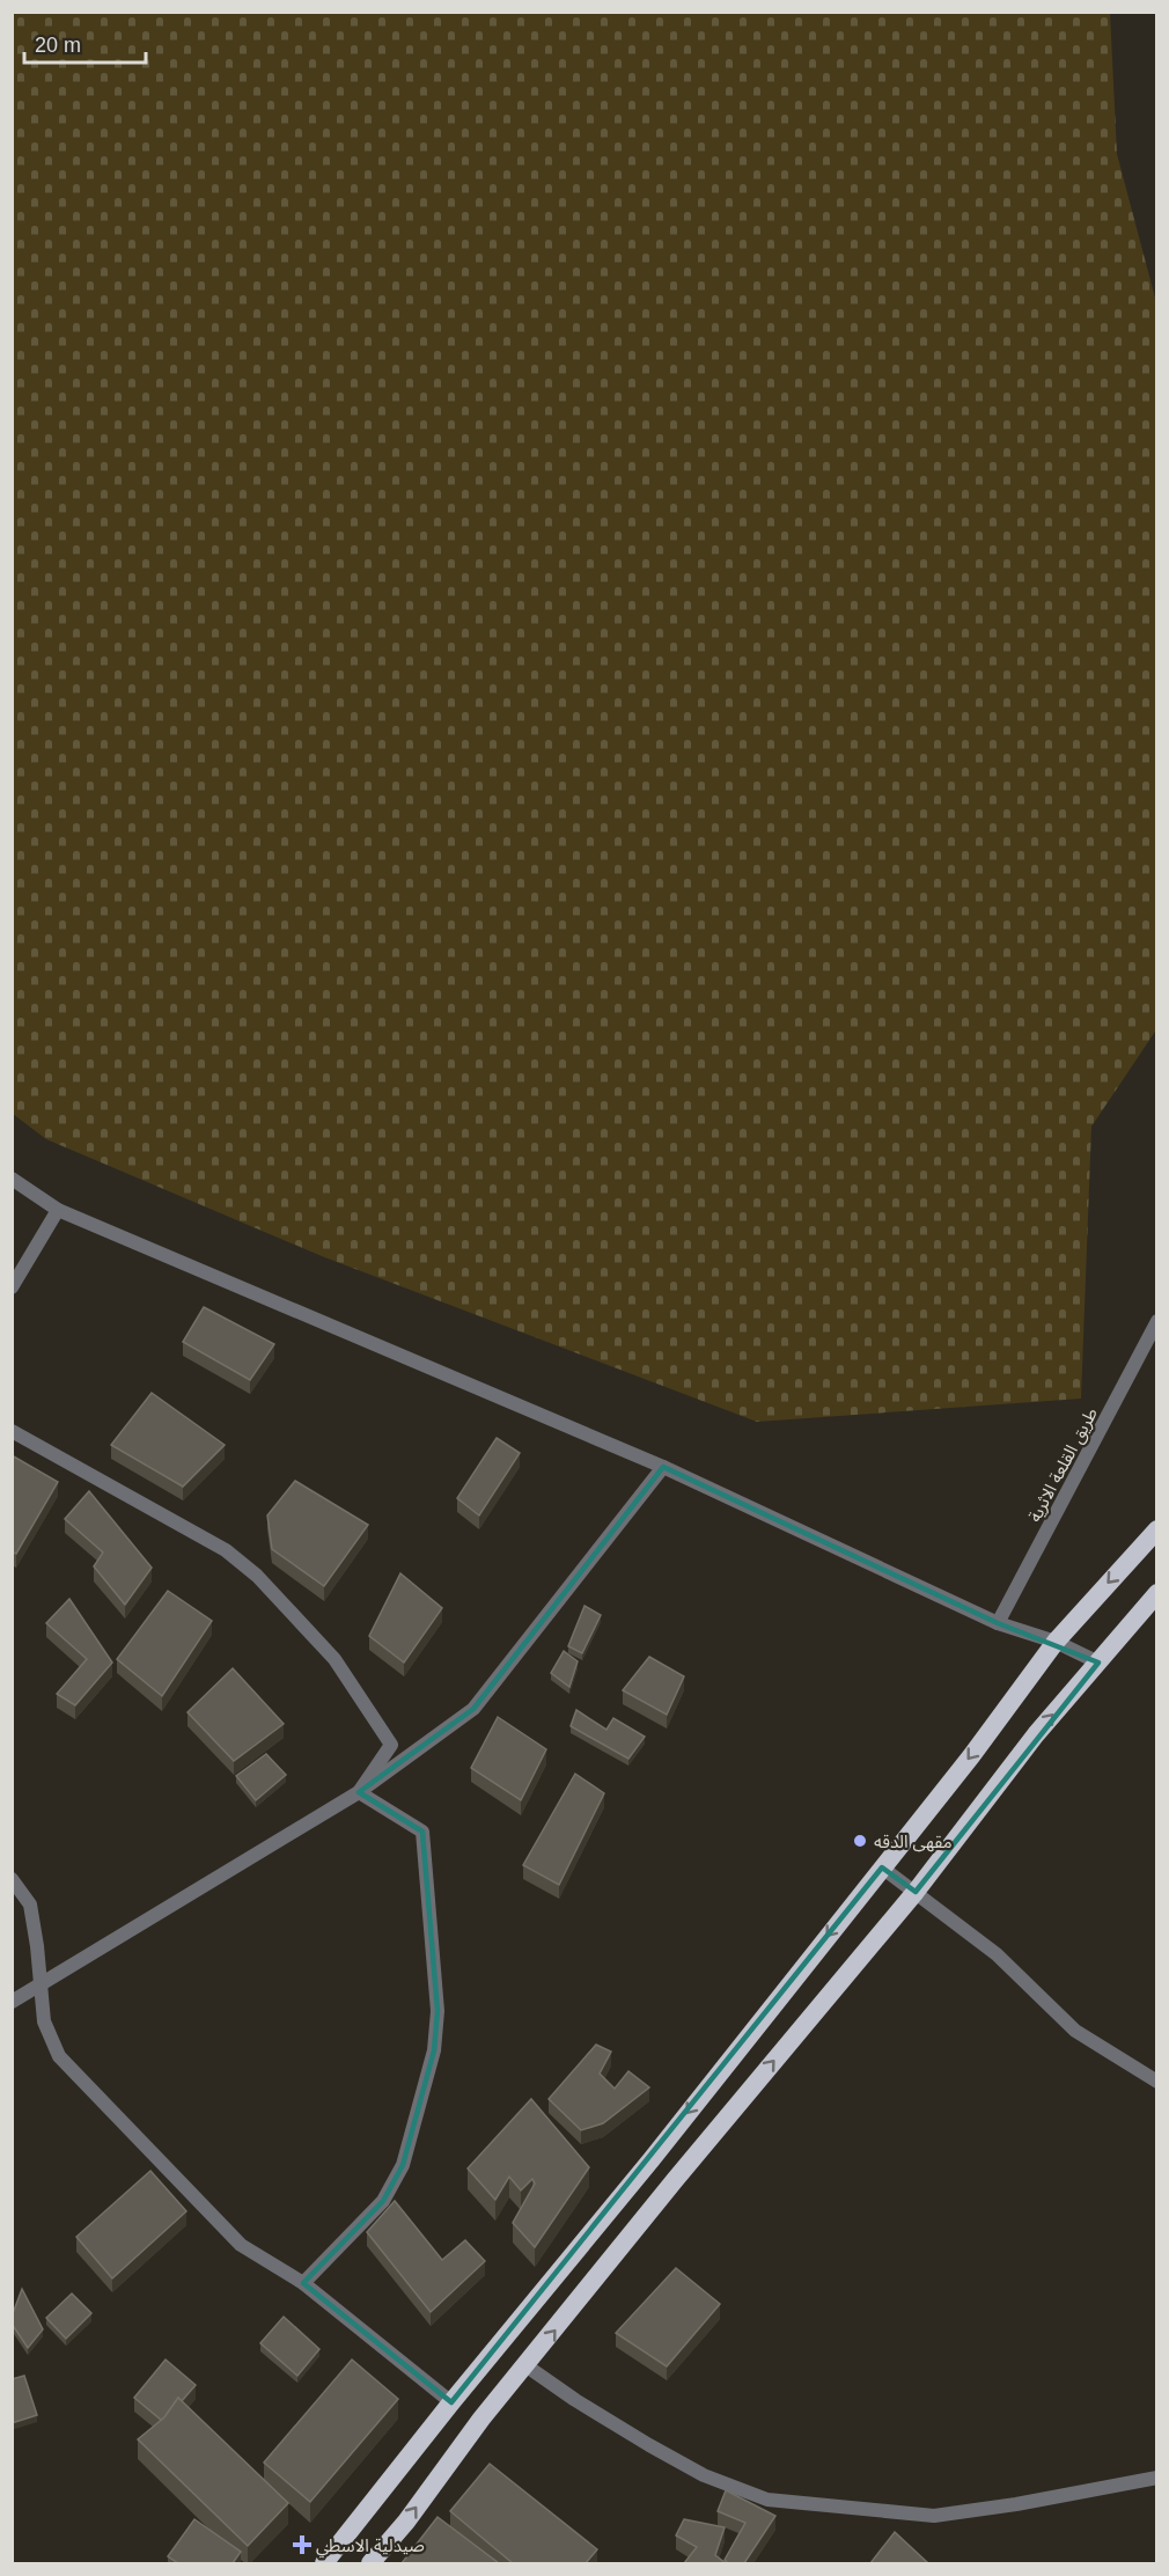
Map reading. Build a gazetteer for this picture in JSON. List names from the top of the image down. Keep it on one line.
{"streets":{"street":["طريق القلعة الاثرية"]},"places":{"other":["مقهى الدقه"],"health":["صيدلية الاسطي"]},"scale_bar":"20 m"}
